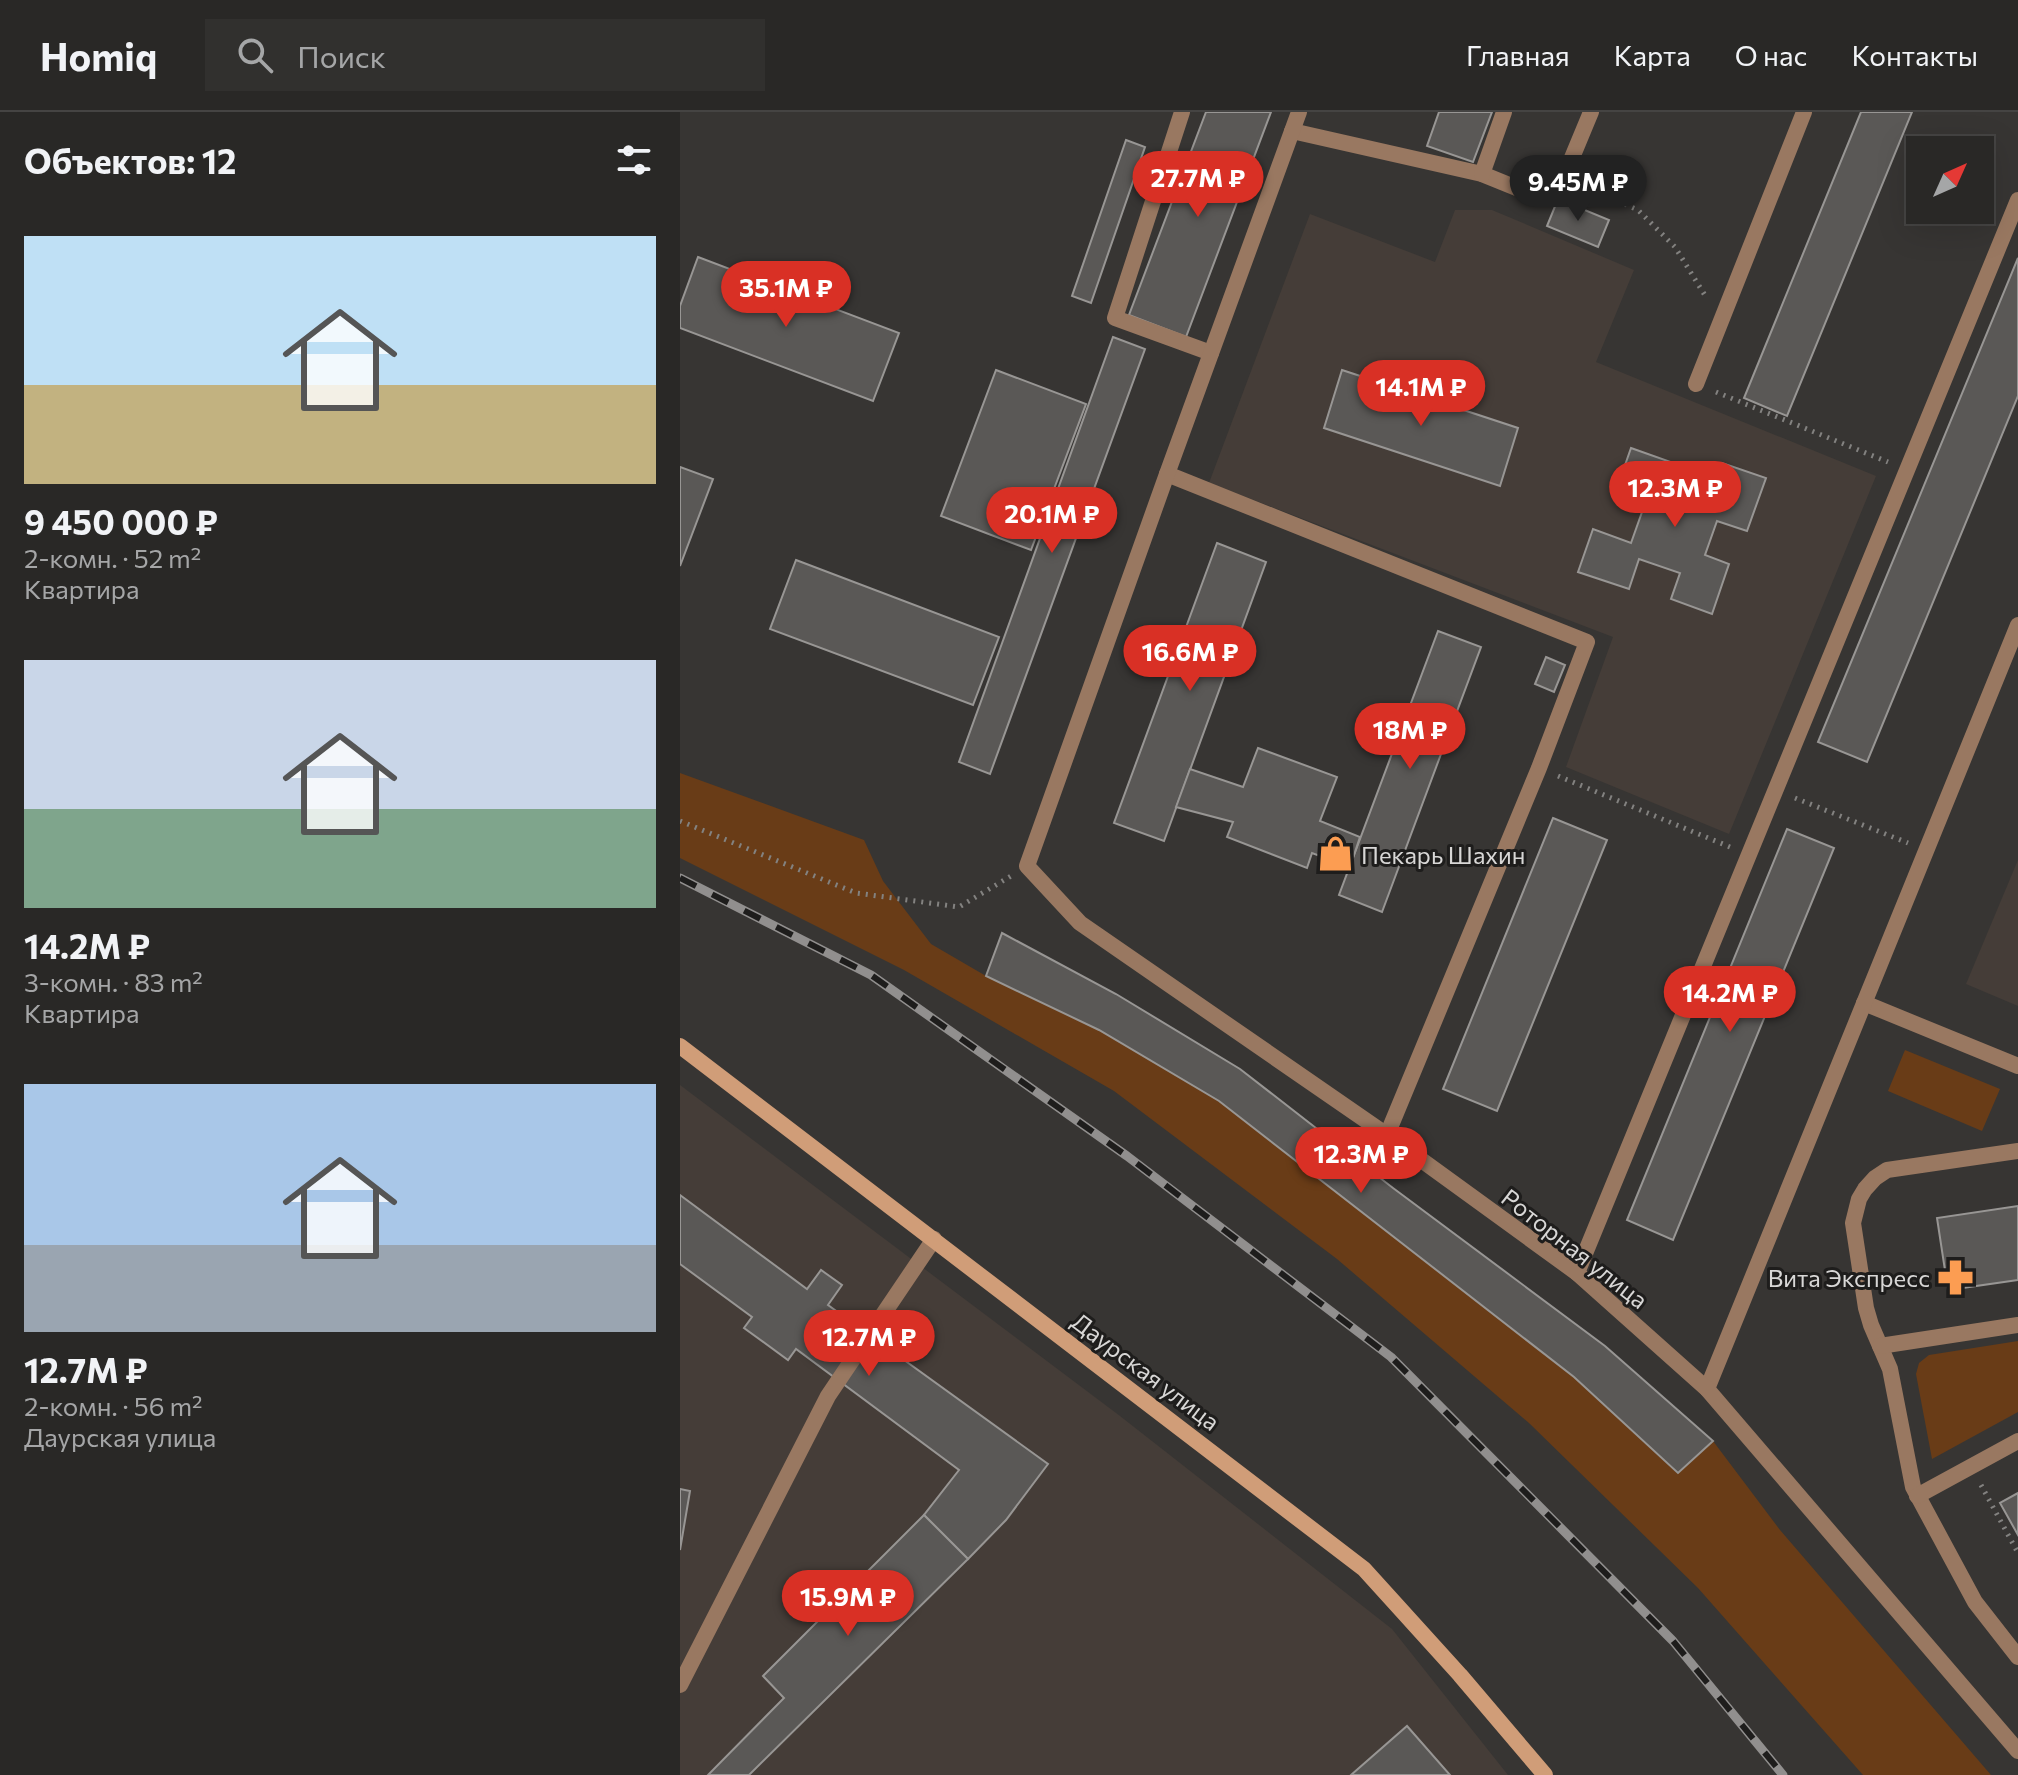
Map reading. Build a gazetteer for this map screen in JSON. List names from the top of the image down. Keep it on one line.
{"streets":{"street":["Роторная улица","Даурская улица"]},"places":{"shop":["Пекарь Шахин"],"pharmacy":["Вита Экспресс"]},"north":"top right","page":{"header":"Homiq","search":"Поиск","nav":["Главная","Карта","О нас","Контакты"],"heading":"Объектов: 12","price":["27.7M ₽","9.45M ₽","35.1M ₽","14.1M ₽","12.3M ₽","20.1M ₽","16.6M ₽","18M ₽","14.2M ₽","12.3M ₽","12.7M ₽","15.9M ₽"],"list":[{"name":"9 450 000 ₽","note":"2-комн. · 52 m² · Квартира"},{"name":"14.2M ₽","note":"3-комн. · 83 m² · Квартира"},{"name":"12.7M ₽","note":"2-комн. · 56 m² · Даурская улица"}]}}
